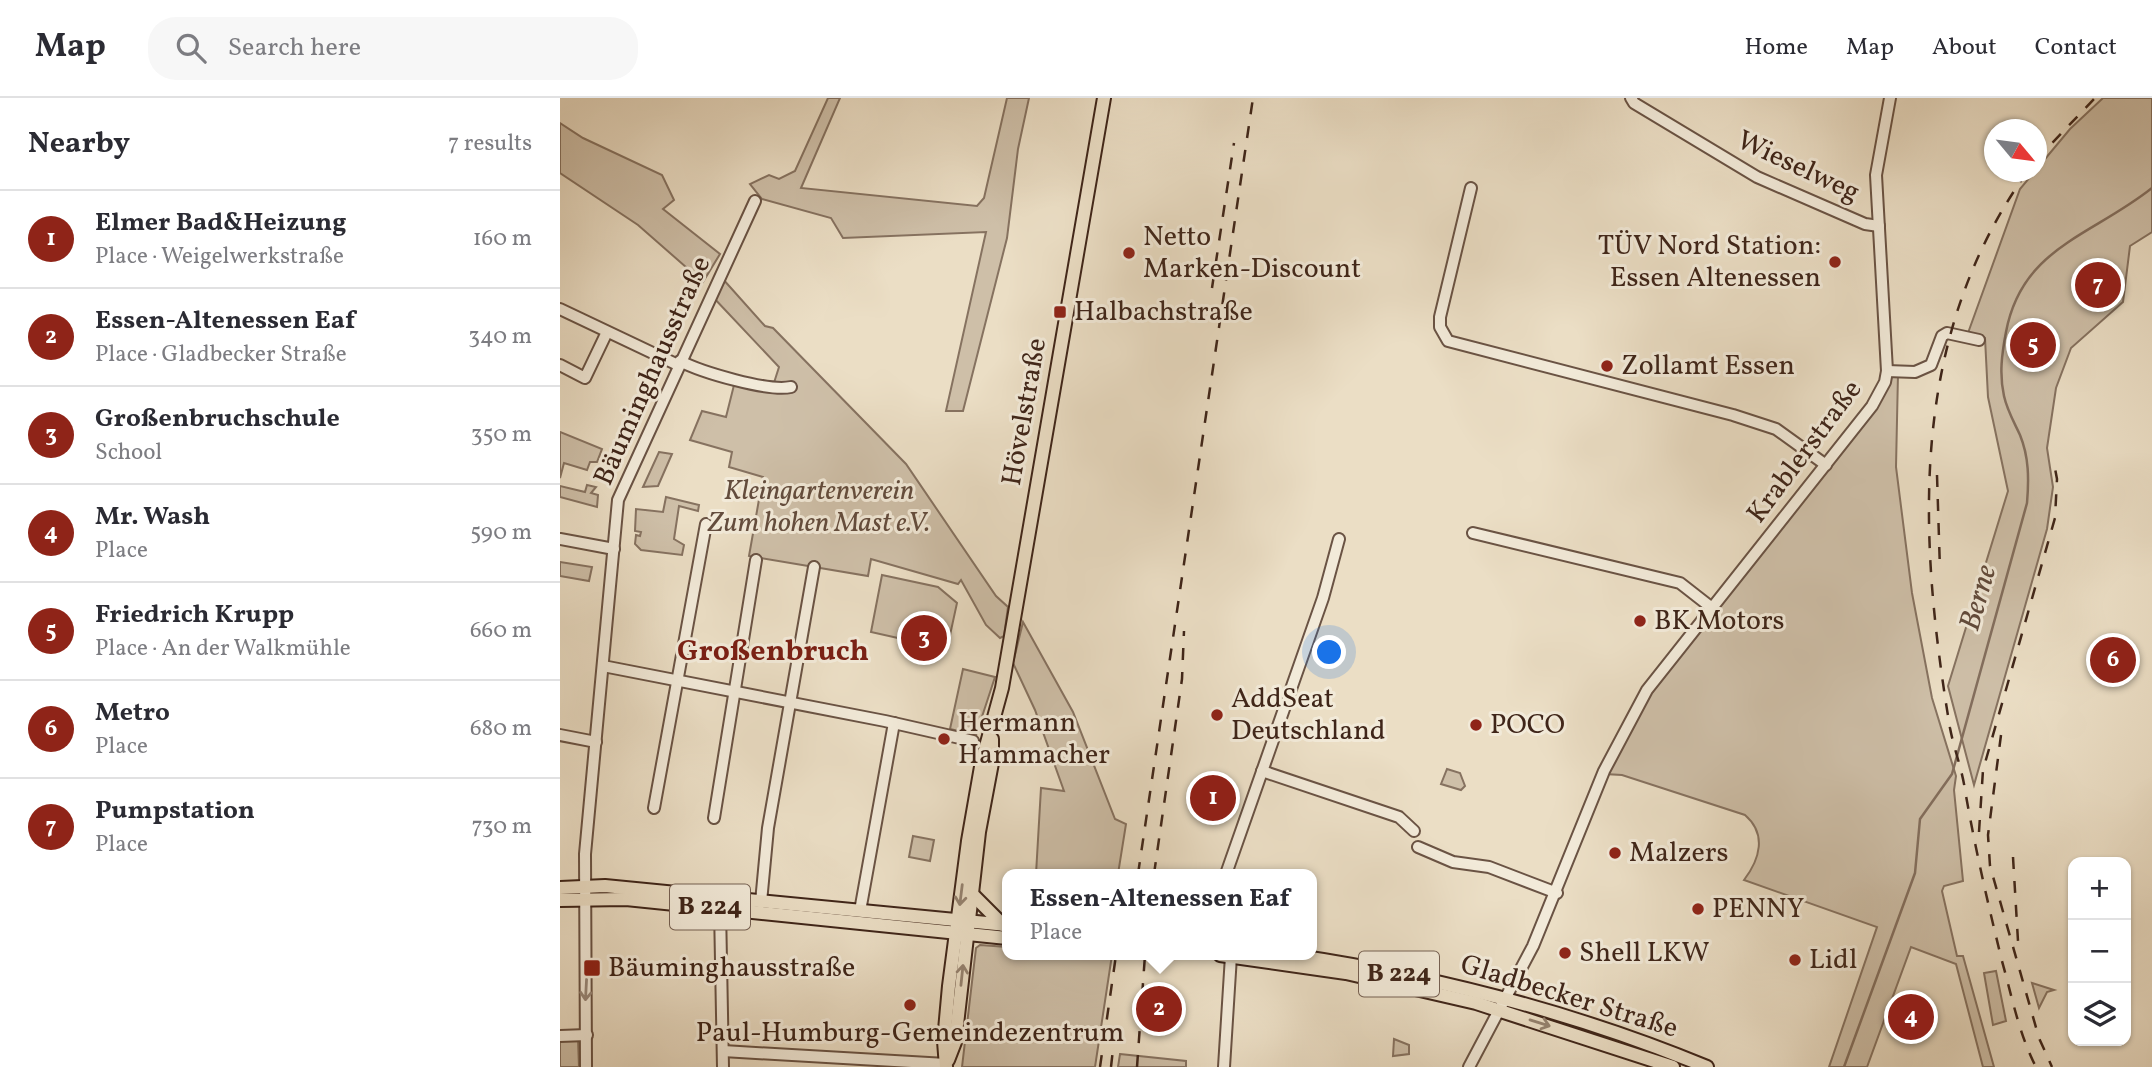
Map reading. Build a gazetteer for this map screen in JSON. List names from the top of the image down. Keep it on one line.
{"streets":{"main road":["Hövelstraße","B 224","Gladbecker Straße"],"street":["Wieselweg","Bäuminghausstraße","Krablerstraße"]},"crossings":[["Wieselweg","Krablerstraße"],["Bäuminghausstraße","B 224"],["Hövelstraße","B 224"],["Krablerstraße","Gladbecker Straße"]],"districts":["Großenbruch"],"water":["Berne"],"parks":["Kleingartenverein Zum hohen Mast e.V."],"places":{"other":["Netto Marken-Discount","TÜV Nord Station: Essen Altenessen","Zollamt Essen","BK Motors","AddSeat Deutschland","POCO","Hermann Hammacher","Malzers","PENNY","Shell LKW","Lidl","Paul-Humburg-Gemeindezentrum"],"transit":["Halbachstraße","Bäuminghausstraße"]},"north":"bottom right","page":{"header":"Map","search":"Search here","nav":["Home","Map","About","Contact"],"heading":["Nearby","7 results"],"list":[{"mark":"1","name":"Elmer Bad&Heizung","note":"Place · Weigelwerkstraße","value":"160 m"},{"mark":"2","name":"Essen-Altenessen Eaf","note":"Place · Gladbecker Straße","value":"340 m"},{"mark":"3","name":"Großenbruchschule","note":"School","value":"350 m"},{"mark":"4","name":"Mr. Wash","note":"Place","value":"590 m"},{"mark":"5","name":"Friedrich Krupp","note":"Place · An der Walkmühle","value":"660 m"},{"mark":"6","name":"Metro","note":"Place","value":"680 m"},{"mark":"7","name":"Pumpstation","note":"Place","value":"730 m"}],"pins":["7","5","3","6","1","2","4"],"map_buttons":["+","−"],"popup":["Essen-Altenessen Eaf","Place"]}}
